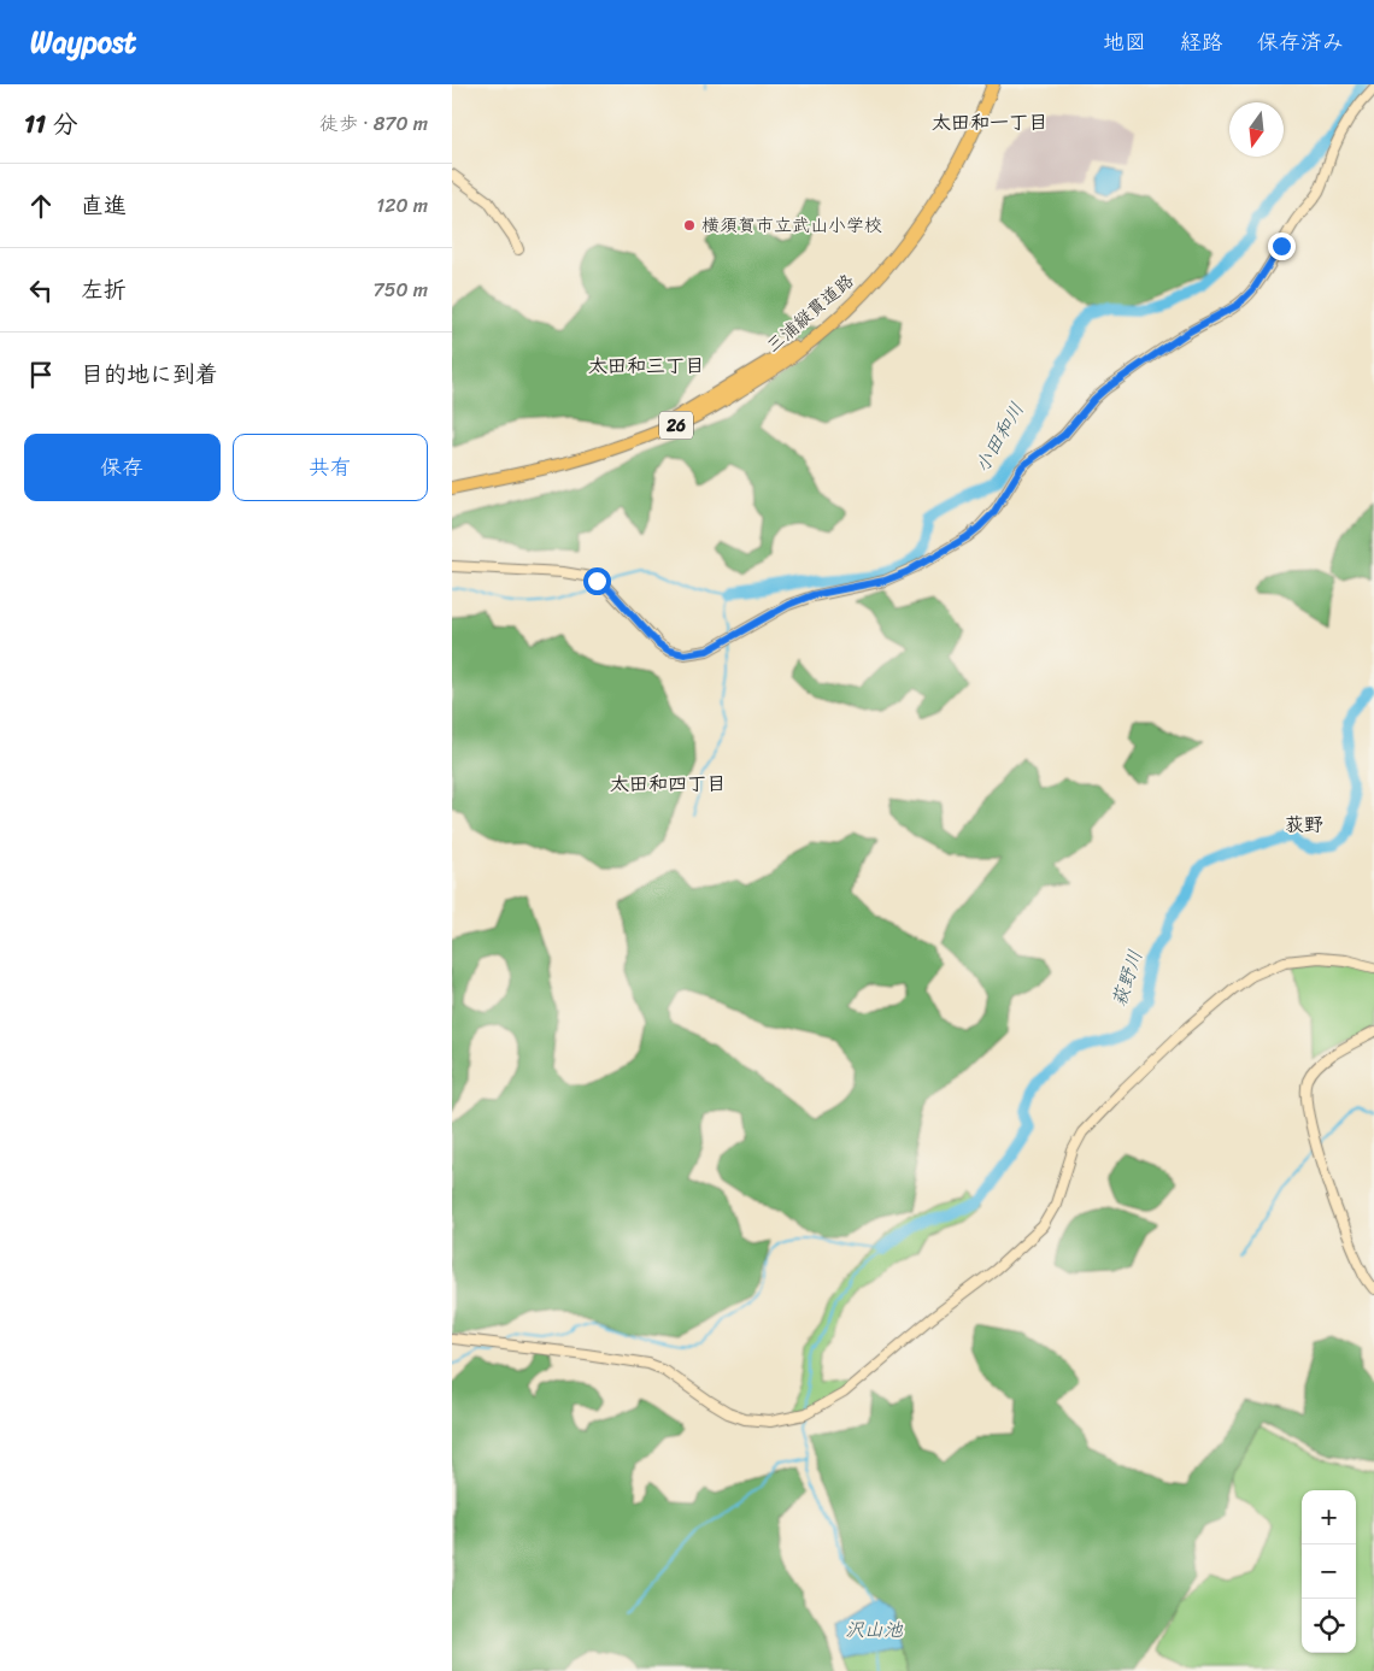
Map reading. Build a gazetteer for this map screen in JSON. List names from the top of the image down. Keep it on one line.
{"streets":{"highway":["三浦縦貫道路","26"]},"districts":["太田和一丁目","太田和三丁目","太田和四丁目","荻野"],"water":["小田和川","萩野川","沢山池"],"places":["横須賀市立武山小学校"],"north":"bottom","page":{"header":"Waypost","nav":["地図","経路","保存済み"],"heading":["11 分","徒歩 · 870 m"],"list":[["直進","120 m"],["左折","750 m"],"目的地に到着"],"buttons":["保存","共有"],"map_buttons":["+","−"]}}
